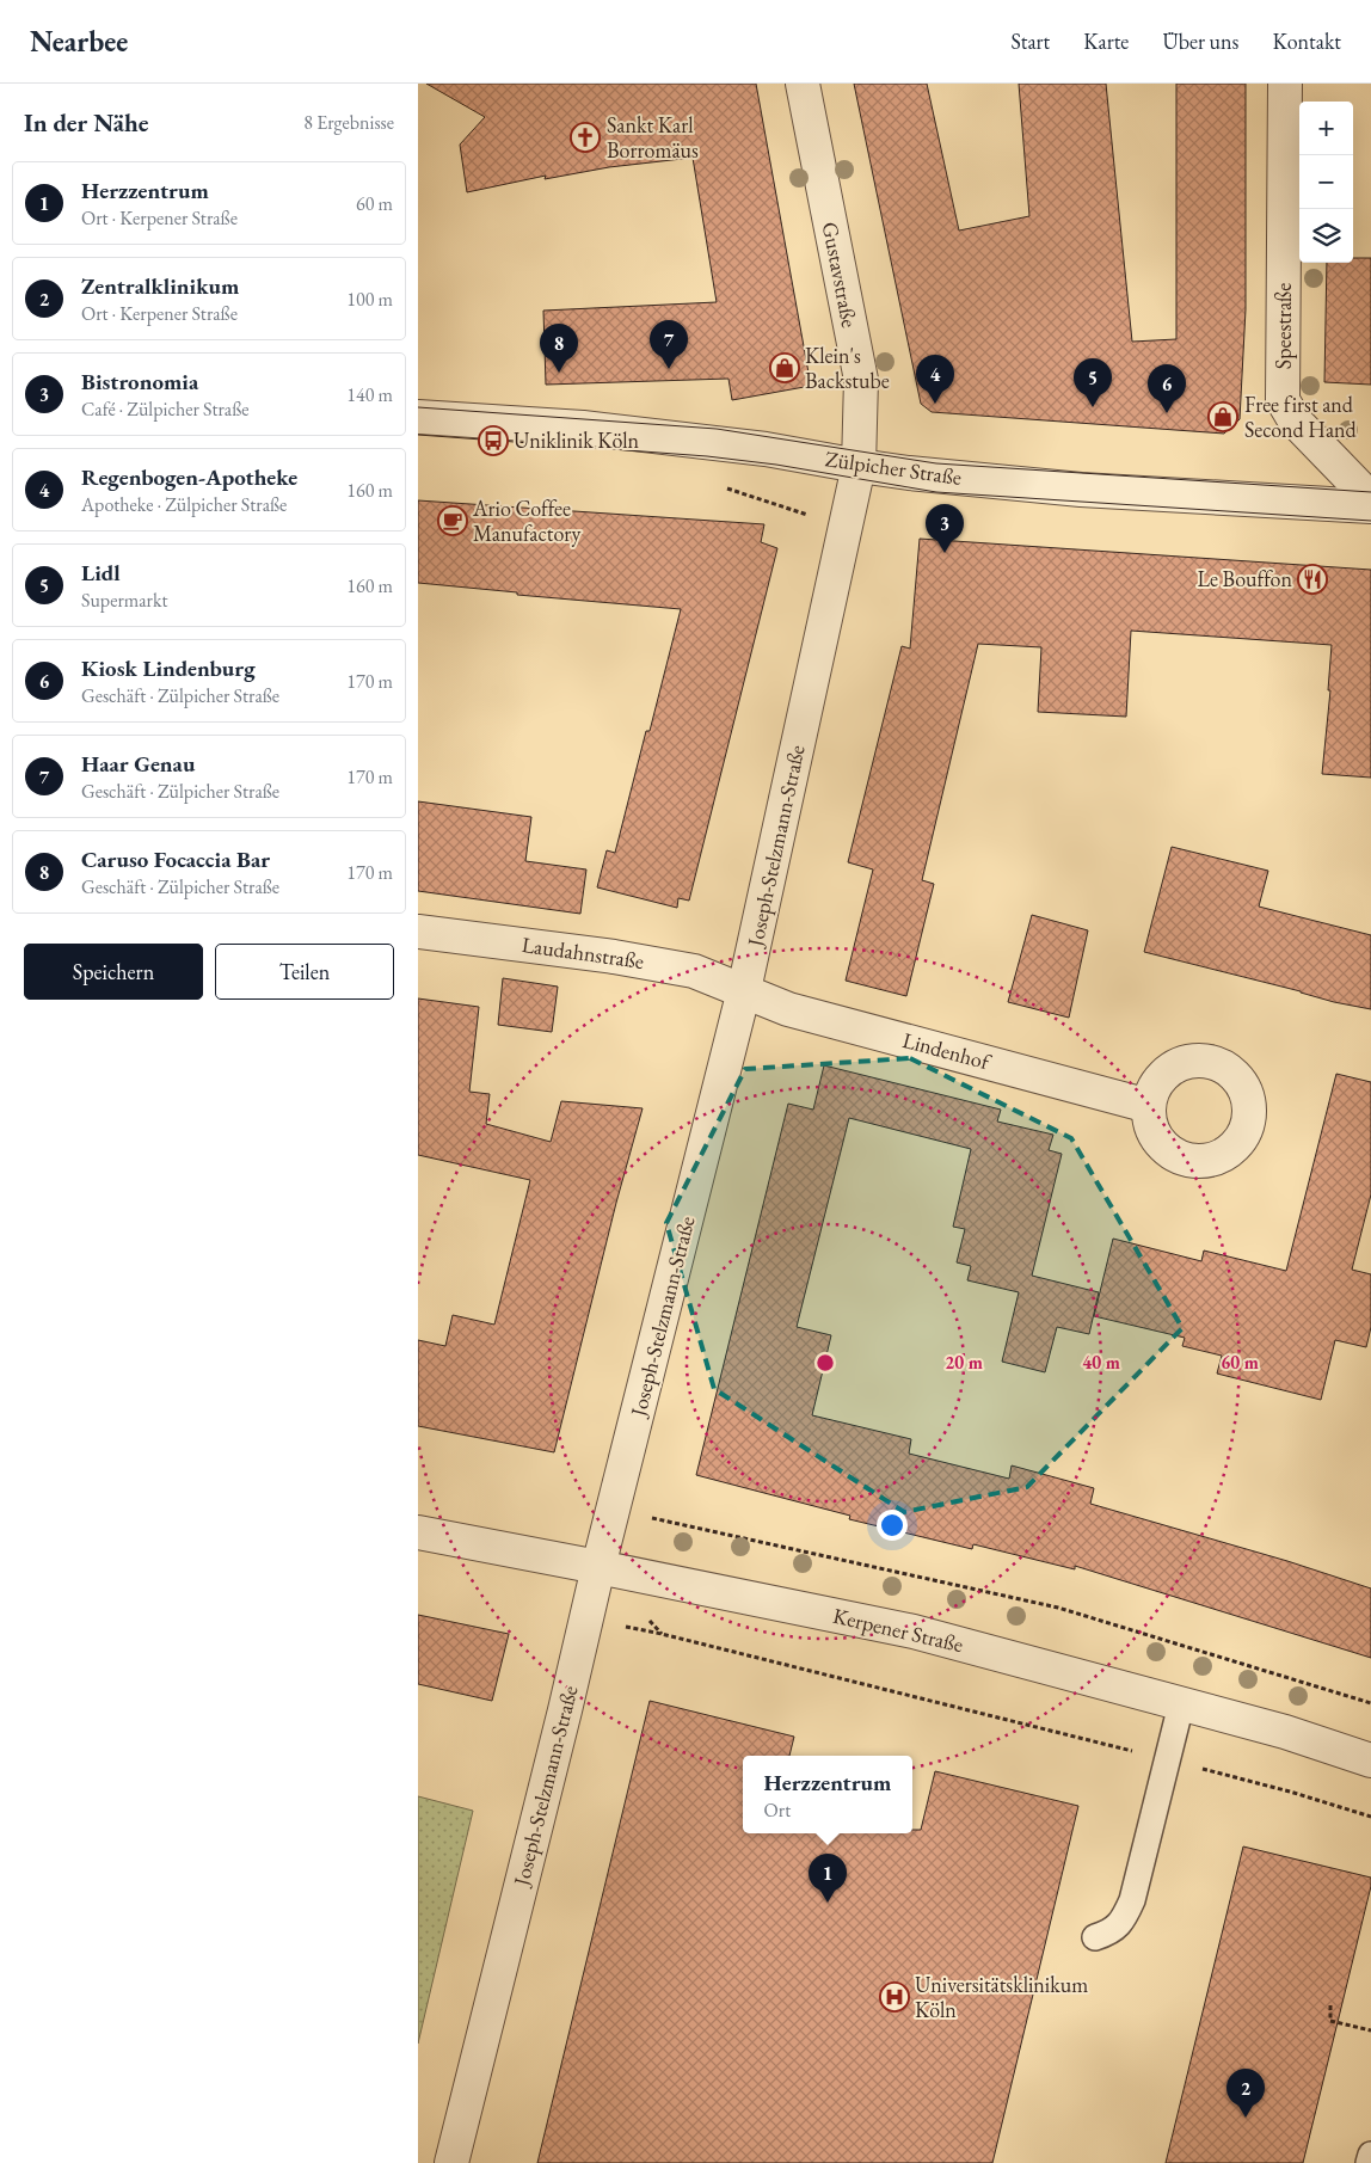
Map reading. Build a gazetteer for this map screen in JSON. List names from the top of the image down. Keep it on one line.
{"streets":{"street":["Gustavstraße","Speestraße","Zülpicher Straße","Joseph-Stelzmann-Straße","Laudahnstraße","Lindenhof","Kerpener Straße"]},"crossings":[["Gustavstraße","Zülpicher Straße"],["Gustavstraße","Joseph-Stelzmann-Straße"],["Zülpicher Straße","Joseph-Stelzmann-Straße"],["Joseph-Stelzmann-Straße","Laudahnstraße"],["Joseph-Stelzmann-Straße","Lindenhof"],["Joseph-Stelzmann-Straße","Kerpener Straße"],["Laudahnstraße","Lindenhof"]],"places":{"church":["Sankt Karl Borromäus"],"shop":["Klein's Backstube","Free first and Second Hand"],"bus stop":["Uniklinik Köln"],"cafe":["Ario Coffee Manufactory"],"restaurant":["Le Bouffon"],"hospital":["Universitätsklinikum Köln"]},"page":{"header":"Nearbee","nav":["Start","Karte","Über uns","Kontakt"],"heading":["In der Nähe","8 Ergebnisse"],"map_buttons":["+","−"],"list":[{"mark":"1","name":"Herzzentrum","note":"Ort · Kerpener Straße","value":"60 m"},{"mark":"2","name":"Zentralklinikum","note":"Ort · Kerpener Straße","value":"100 m"},{"mark":"3","name":"Bistronomia","note":"Café · Zülpicher Straße","value":"140 m"},{"mark":"4","name":"Regenbogen-Apotheke","note":"Apotheke · Zülpicher Straße","value":"160 m"},{"mark":"5","name":"Lidl","note":"Supermarkt","value":"160 m"},{"mark":"6","name":"Kiosk Lindenburg","note":"Geschäft · Zülpicher Straße","value":"170 m"},{"mark":"7","name":"Haar Genau","note":"Geschäft · Zülpicher Straße","value":"170 m"},{"mark":"8","name":"Caruso Focaccia Bar","note":"Geschäft · Zülpicher Straße","value":"170 m"}],"pins":["7","8","4","5","6","3","1","2"],"buttons":["Speichern","Teilen"],"popup":["Herzzentrum","Ort"]},"rings":["20 m","40 m","60 m"]}
